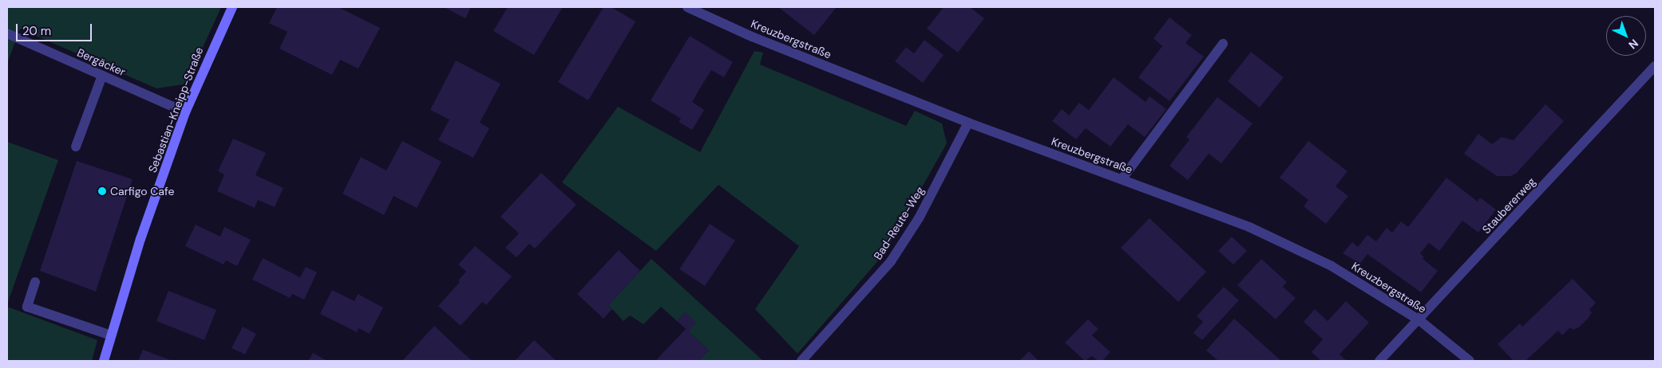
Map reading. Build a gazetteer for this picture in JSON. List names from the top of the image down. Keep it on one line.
{"streets":{"main road":["Sebastian-Kneipp-Straße"],"street":["Kreuzbergstraße","Bergäcker","Staubererweg","Bad-Reute-Weg"]},"crossings":[["Kreuzbergstraße","Staubererweg"],["Kreuzbergstraße","Bad-Reute-Weg"],["Bergäcker","Sebastian-Kneipp-Straße"]],"places":["Carfigo Cafe"],"scale_bar":"20 m","north":"bottom right"}
